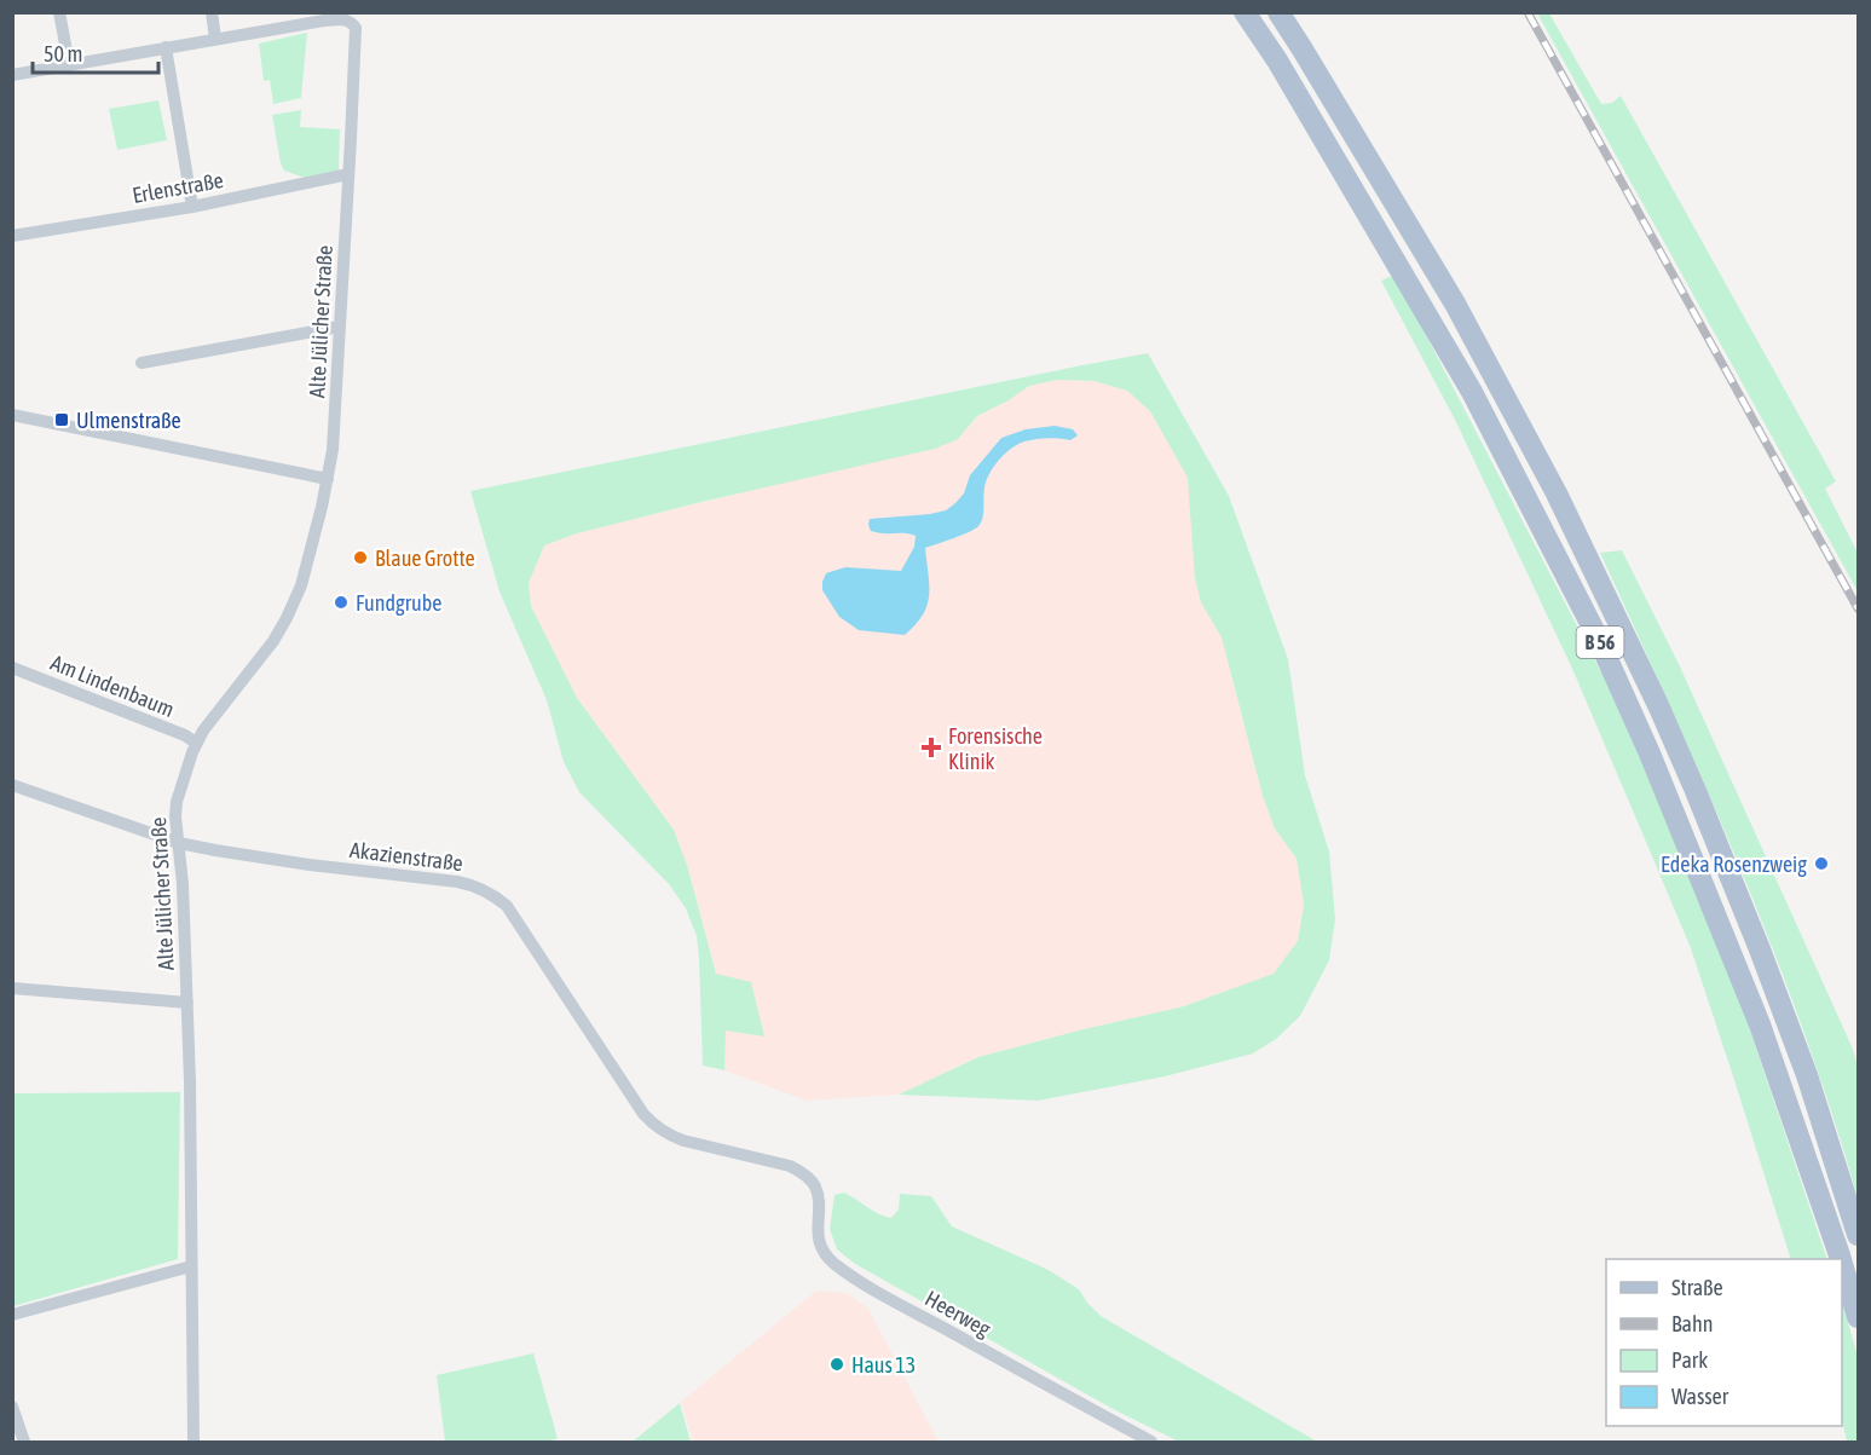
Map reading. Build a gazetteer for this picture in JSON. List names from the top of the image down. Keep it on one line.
{"streets":{"main road":["B 56"],"street":["Erlenstraße","Alte Jülicher Straße","Am Lindenbaum","Akazienstraße","Heerweg"]},"crossings":[["Erlenstraße","Alte Jülicher Straße"],["Alte Jülicher Straße","Am Lindenbaum"],["Alte Jülicher Straße","Akazienstraße"],["Akazienstraße","Heerweg"]],"places":{"transit":["Ulmenstraße"],"other":["Blaue Grotte","Fundgrube","Edeka Rosenzweig","Haus 13"],"health":["Forensische Klinik"]},"legend":["Straße","Bahn","Park","Wasser"],"scale_bar":"50 m"}
